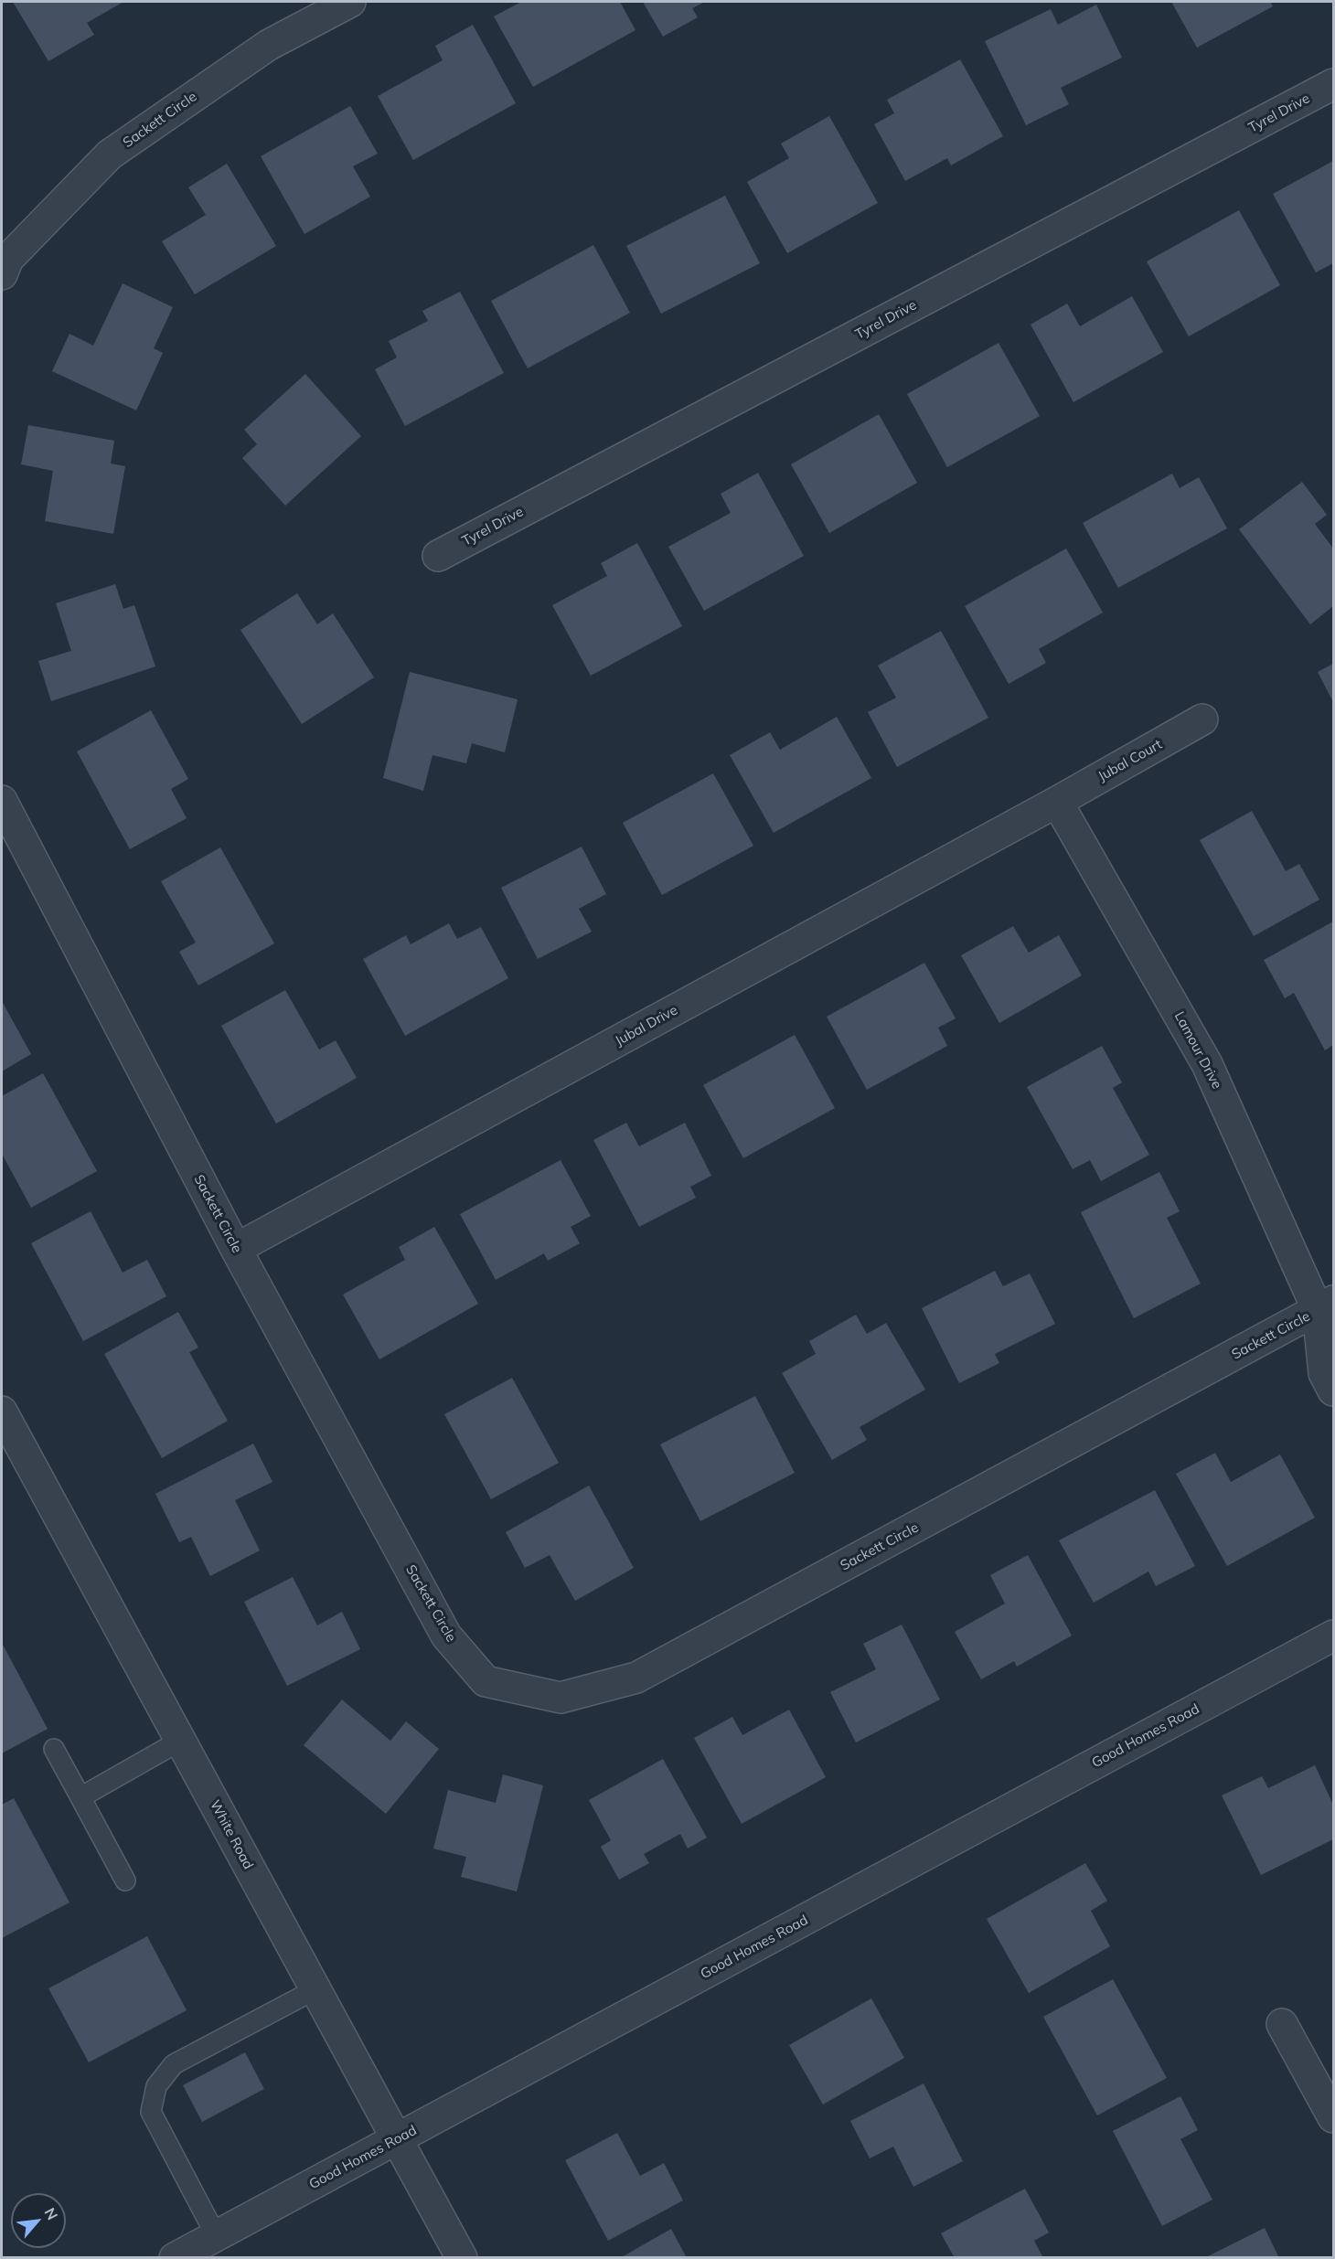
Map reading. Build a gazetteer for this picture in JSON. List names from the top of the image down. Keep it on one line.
{"streets":{"street":["Tyrel Drive","Sackett Circle","Jubal Court","Jubal Drive","Lamour Drive","Good Homes Road","White Road"]},"crossings":[["Sackett Circle","Jubal Drive"],["Sackett Circle","Lamour Drive"],["Jubal Court","Jubal Drive"],["Jubal Court","Lamour Drive"],["Jubal Drive","Lamour Drive"],["Good Homes Road","White Road"]],"north":"top right"}
